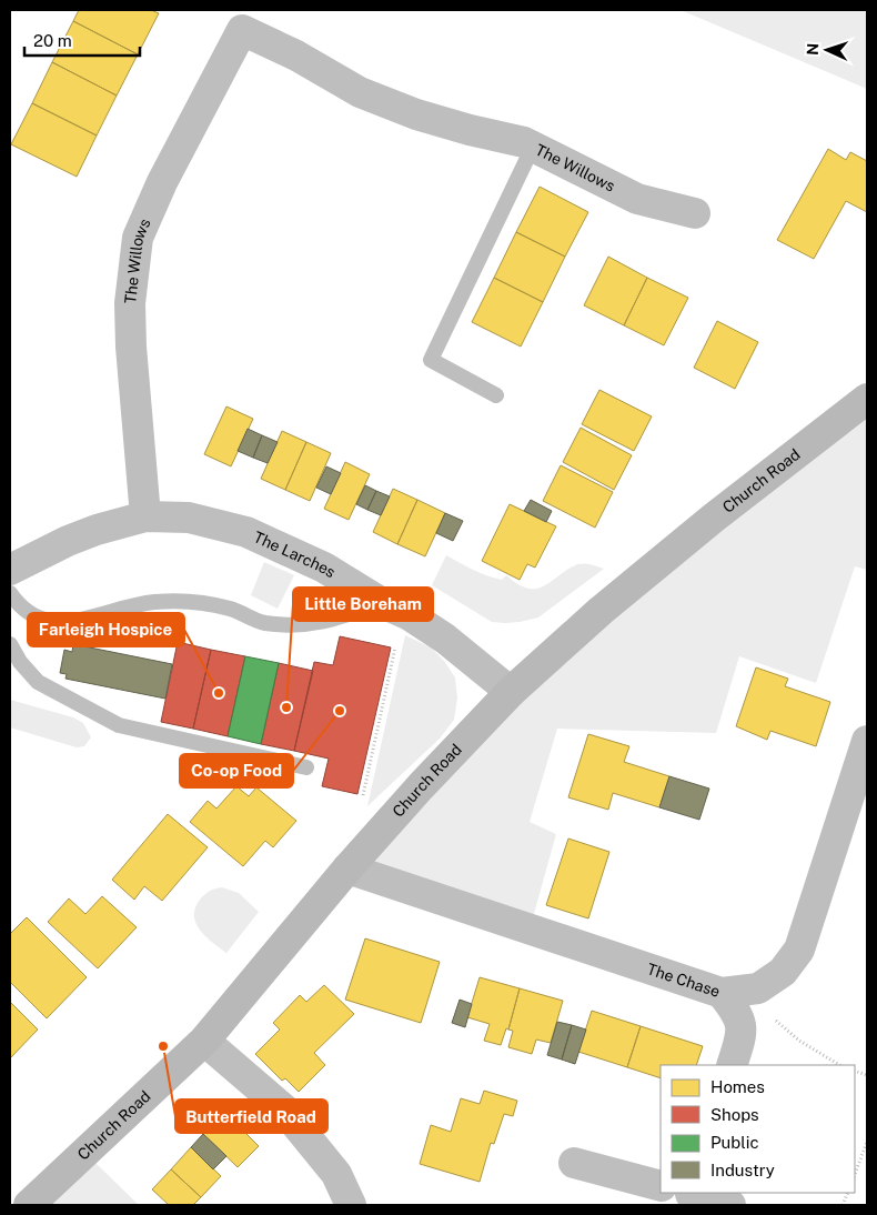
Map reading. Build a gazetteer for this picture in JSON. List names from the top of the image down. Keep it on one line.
{"streets":{"street":["The Willows","Church Road","The Larches","The Chase"]},"crossings":[["The Willows","The Larches"],["Church Road","The Larches"],["Church Road","The Chase"]],"places":["Farleigh Hospice","Little Boreham","Co-op Food","Butterfield Road"],"legend":["Homes","Shops","Public","Industry"],"scale_bar":"20 m","north":"left"}
